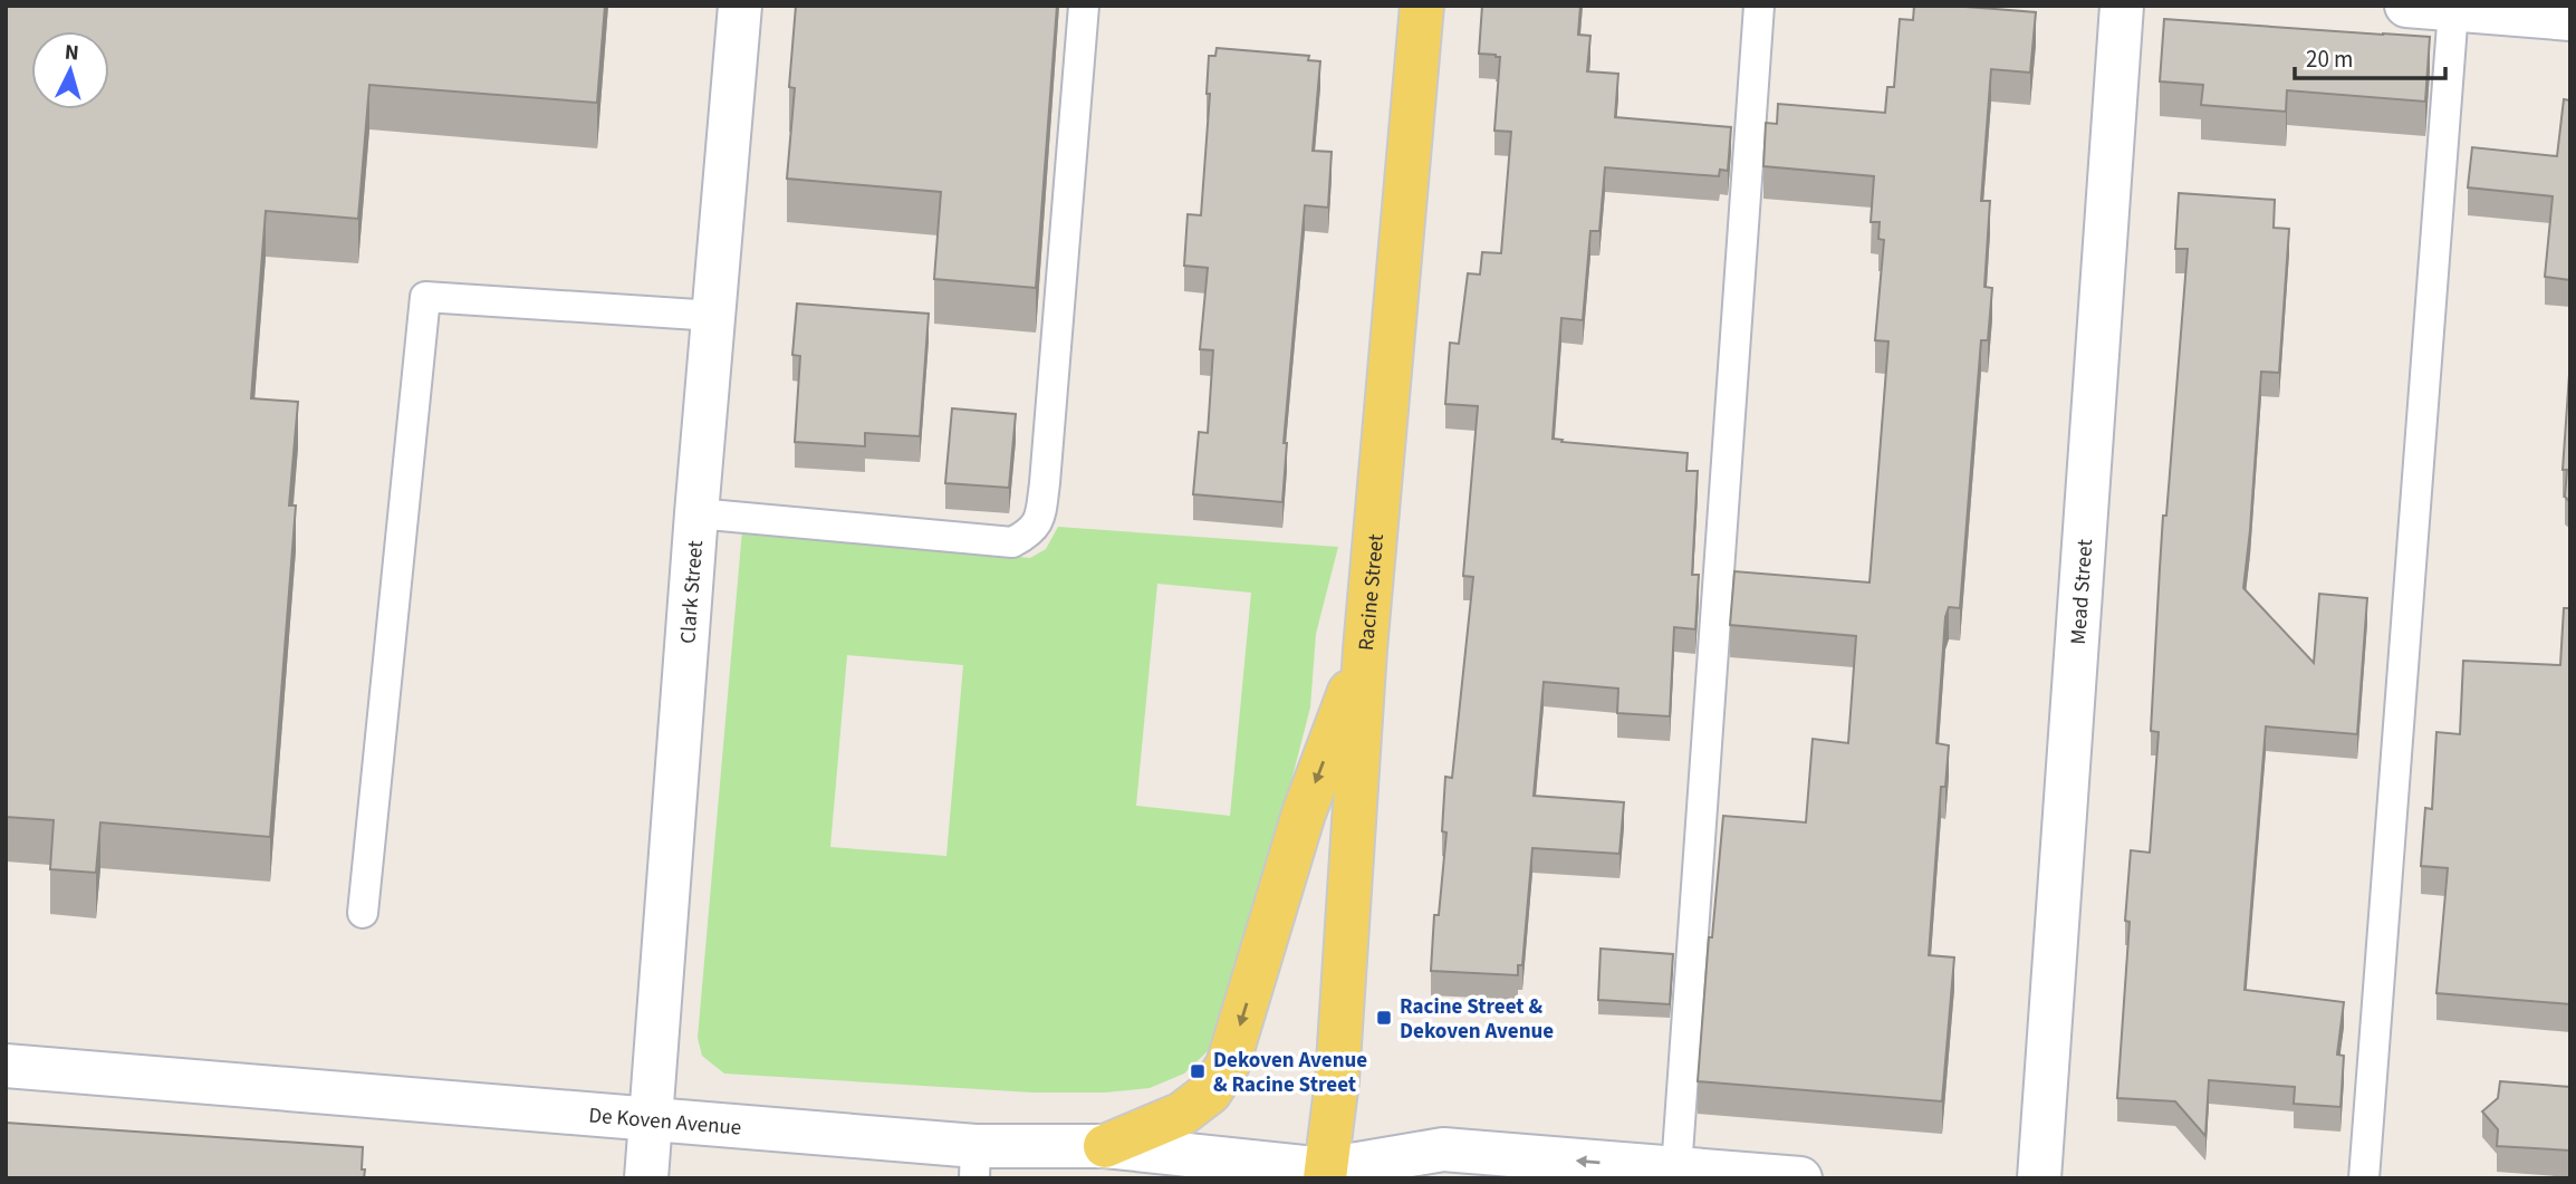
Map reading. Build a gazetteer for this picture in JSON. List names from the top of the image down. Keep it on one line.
{"streets":{"main road":["Racine Street"],"street":["Clark Street","Mead Street","De Koven Avenue"]},"crossings":[["Clark Street","De Koven Avenue"],["Racine Street","De Koven Avenue"]],"places":{"transit":["Racine Street & Dekoven Avenue","Dekoven Avenue & Racine Street"]},"scale_bar":"20 m","north":"top"}
